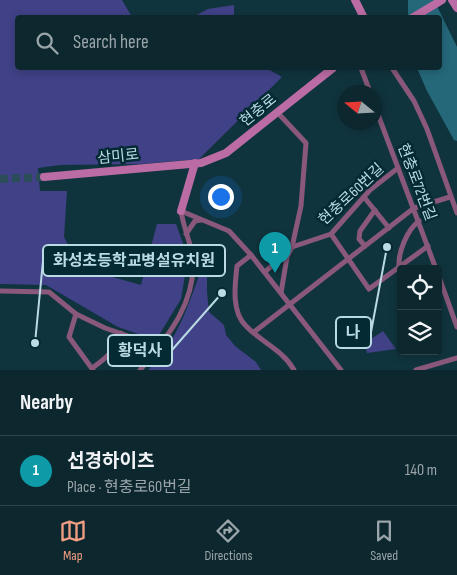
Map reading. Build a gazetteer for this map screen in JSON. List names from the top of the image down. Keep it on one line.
{"streets":{"street":["현충로","삼미로","현충로72번길","현충로60번길"]},"crossings":[["현충로","삼미로"],["현충로","현충로60번길"],["현충로72번길","현충로60번길"]],"places":["나","황덕사","화성초등학교병설유치원"],"north":"left","page":{"search":"Search here","pins":"1","heading":"Nearby","list":[{"mark":"1","name":"선경하이츠","note":"Place · 현충로60번길","value":"140 m"}],"nav":["Map","Directions","Saved"]}}
